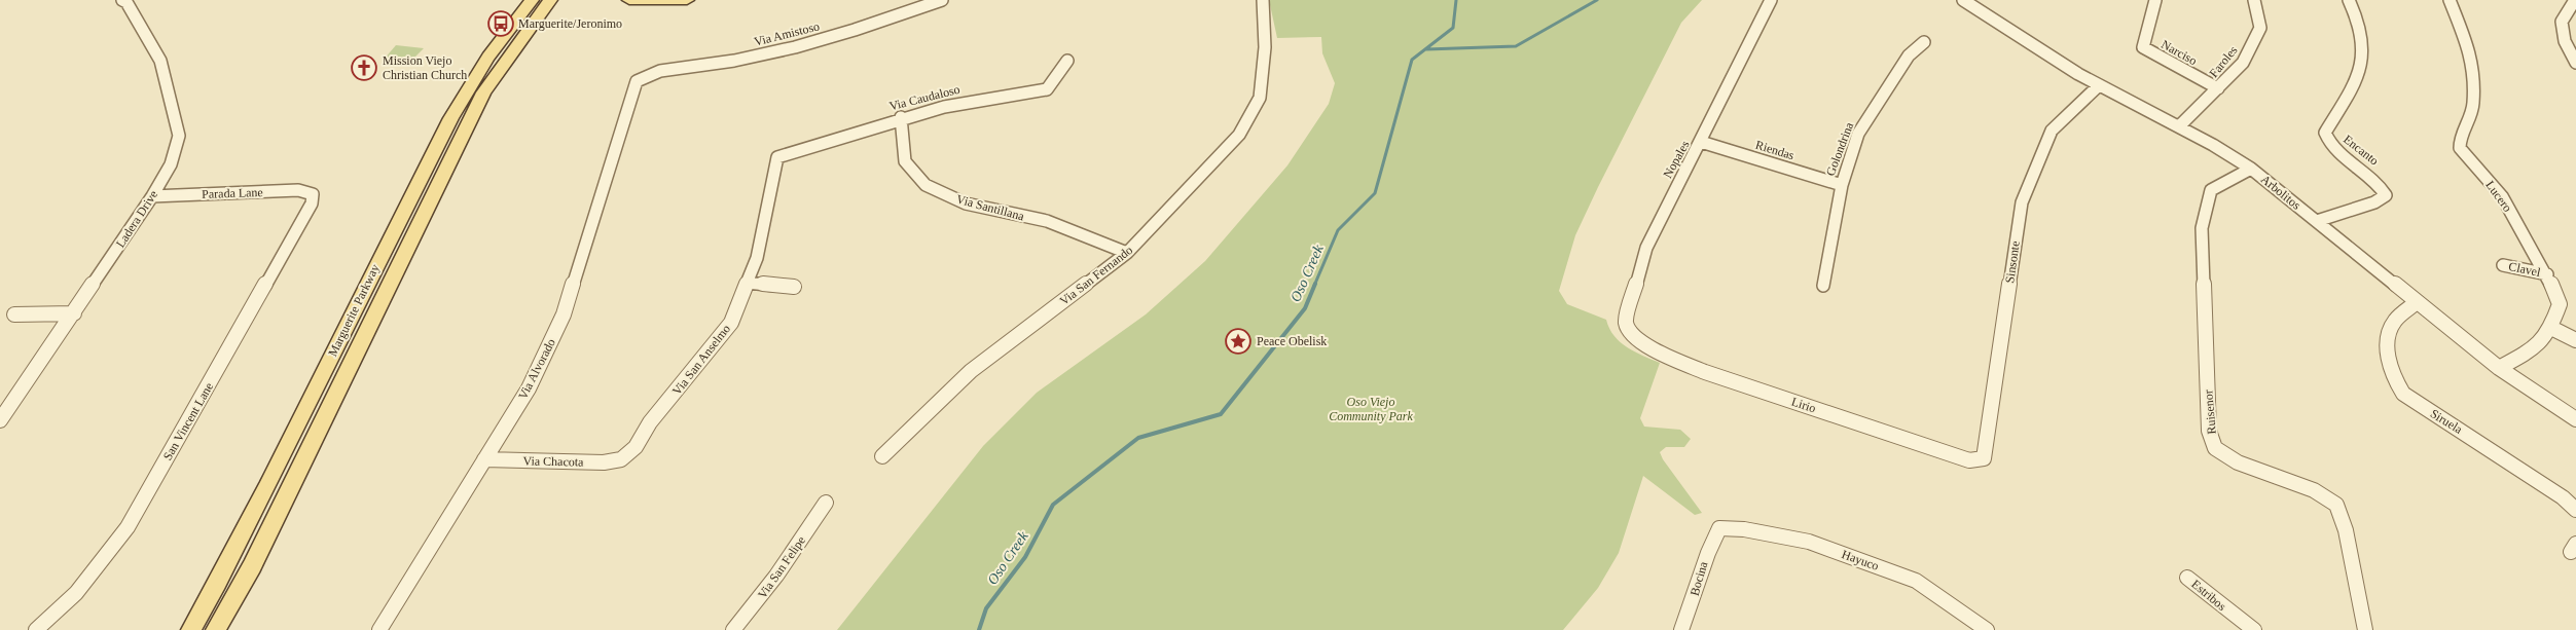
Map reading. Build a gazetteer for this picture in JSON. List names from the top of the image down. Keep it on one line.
{"streets":{"main road":["Marguerite Parkway"],"street":["Via Amistoso","Narciso","Faroles","Via Caudaloso","Golondrina","Riendas","Encanto","Nopales","Arbolitos","Parada Lane","Lucero","Via Santillana","Ladera Drive","Sinsonte","Clavel","Via San Fernando","Via San Anselmo","Via Alvorado","Lirio","Ruisenor","San Vincent Lane","Siruela","Via Chacota","Hayuco","Via San Felipe","Bocina","Estribos"]},"crossings":[["Via Amistoso","Via Alvorado"],["Narciso","Faroles"],["Faroles","Arbolitos"],["Via Caudaloso","Via Santillana"],["Via Caudaloso","Via San Anselmo"],["Golondrina","Riendas"],["Riendas","Nopales"],["Encanto","Arbolitos"],["Nopales","Lirio"],["Arbolitos","Lucero"],["Arbolitos","Sinsonte"],["Arbolitos","Ruisenor"],["Arbolitos","Siruela"],["Parada Lane","Ladera Drive"],["Parada Lane","San Vincent Lane"],["Lucero","Clavel"],["Via Santillana","Via San Fernando"],["Sinsonte","Lirio"],["Via San Anselmo","Via Chacota"],["Via Alvorado","Via Chacota"],["Hayuco","Bocina"]],"water":["Oso Creek"],"parks":["Oso Viejo Community Park"],"places":{"bus stop":["Marguerite/Jeronimo"],"church":["Mission Viejo Christian Church"],"place":["Peace Obelisk"]}}
